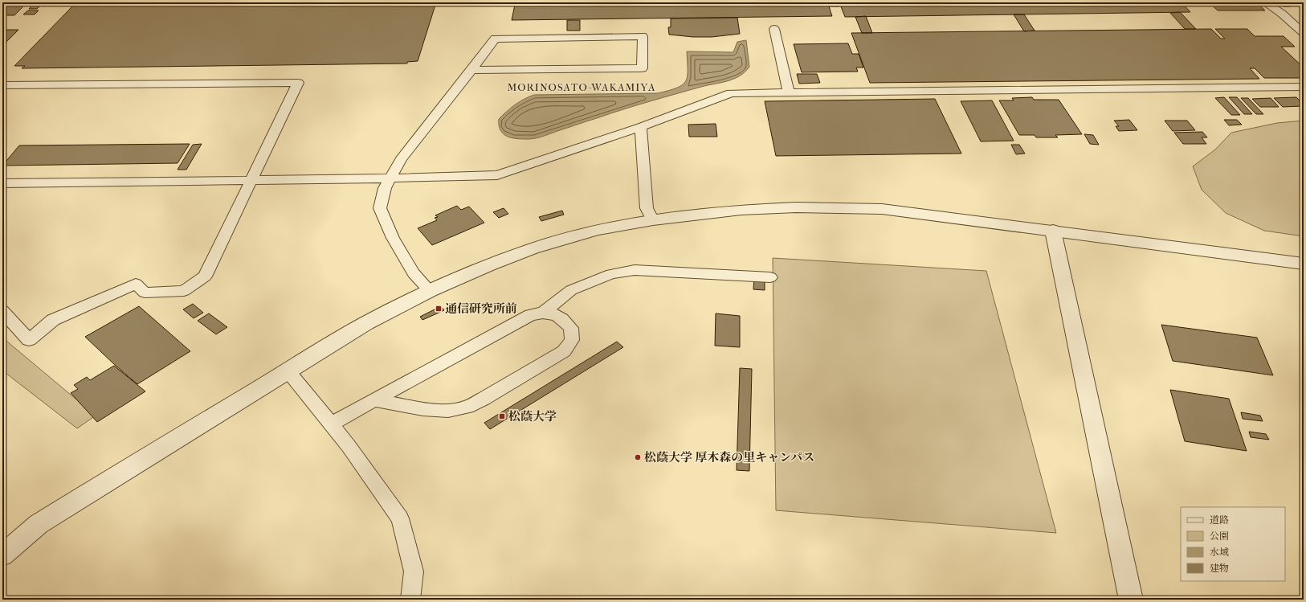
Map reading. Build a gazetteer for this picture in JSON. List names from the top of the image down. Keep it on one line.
{"districts":["MORINOSATO-WAKAMIYA"],"places":{"transit":["通信研究所前","松蔭大学"],"other":["松蔭大学 厚木森の里キャンパス"]},"legend":["道路","公園","水域","建物"]}
